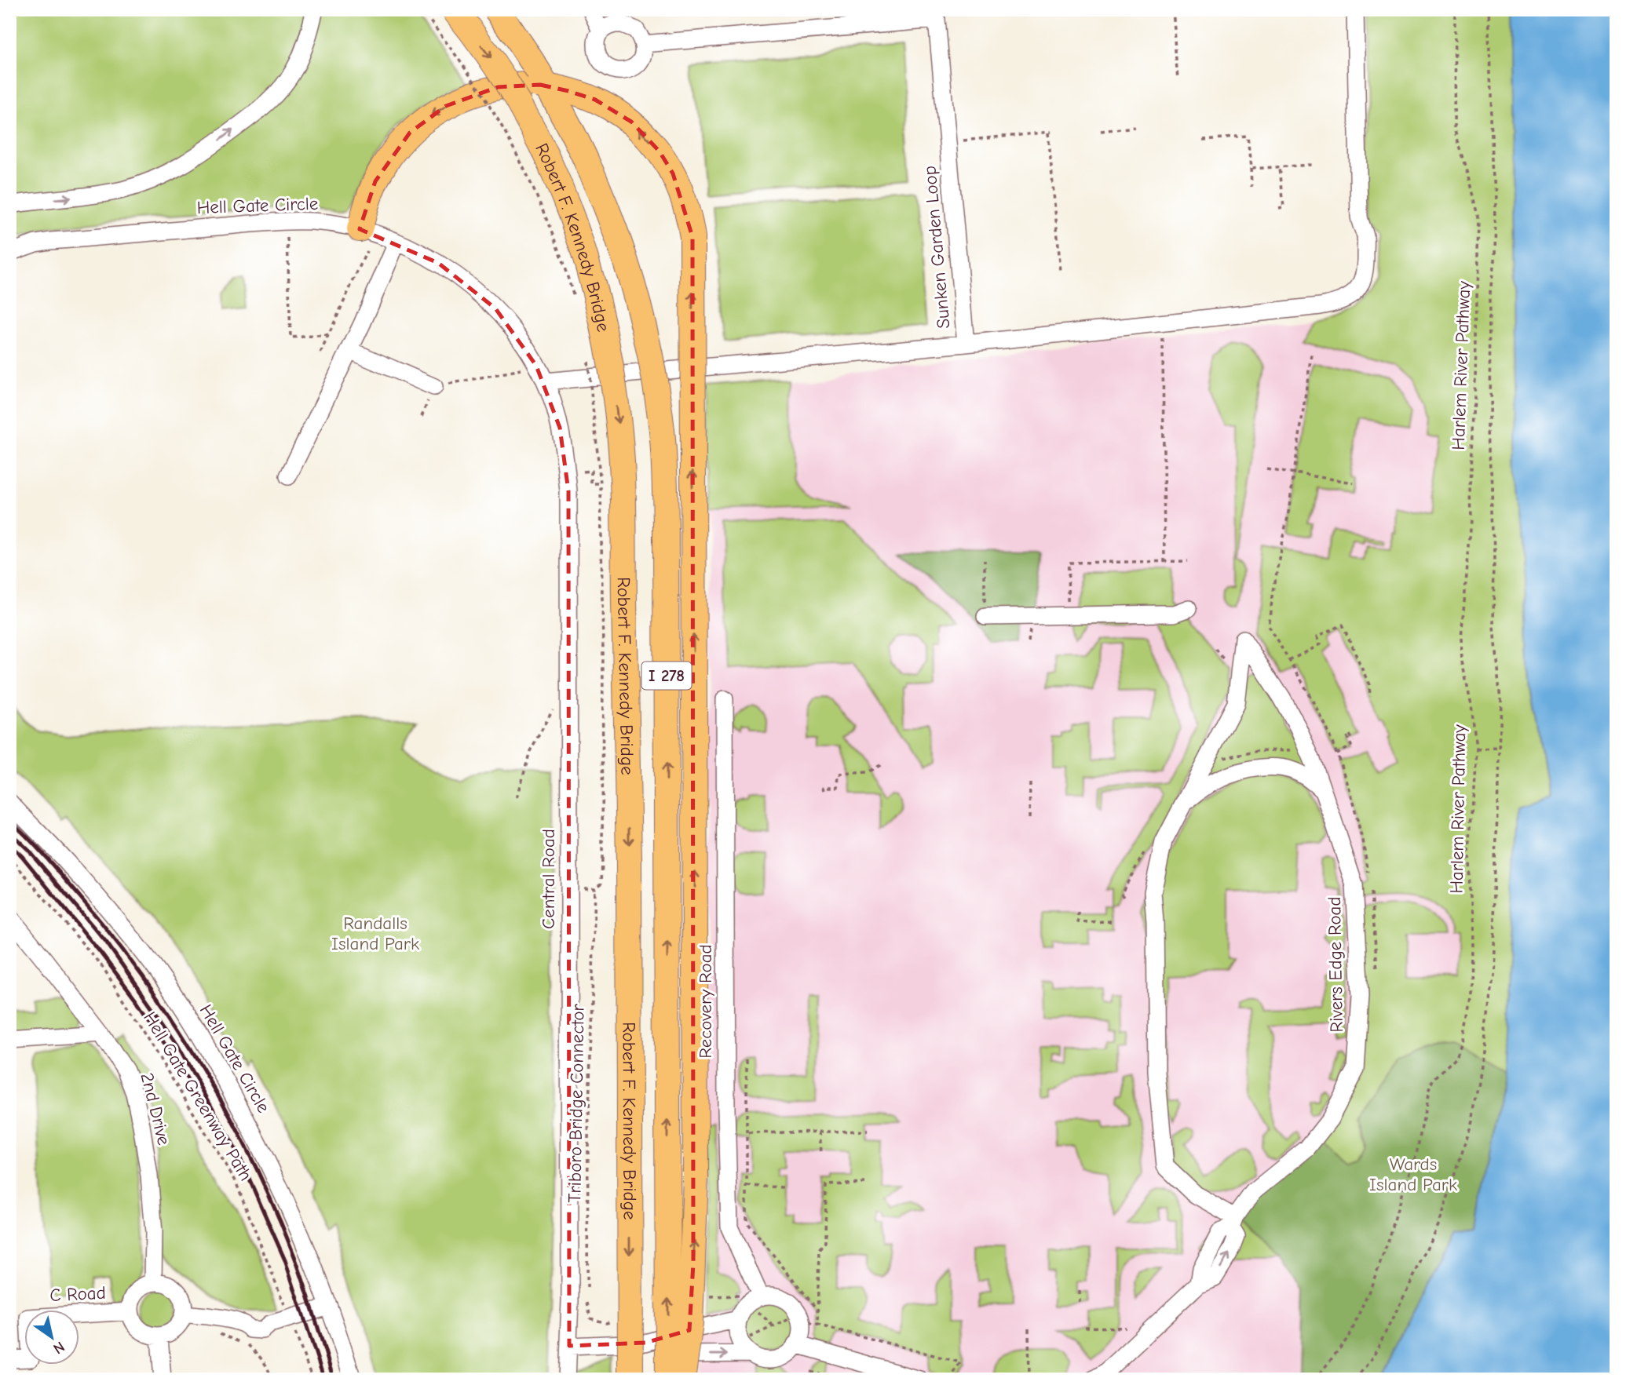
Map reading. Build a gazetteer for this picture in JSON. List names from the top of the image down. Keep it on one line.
{"streets":{"highway":["Robert F. Kennedy Bridge","I 278"],"street":["Hell Gate Circle","Sunken Garden Loop","Central Road","Rivers Edge Road","Recovery Road","2nd Drive","C Road"],"path":["Harlem River Pathway","Hell Gate Greenway Path","Triboro Bridge Connector"]},"crossings":[["Hell Gate Circle","Sunken Garden Loop"],["Hell Gate Circle","Central Road"],["Sunken Garden Loop","Central Road"],["2nd Drive","C Road"]],"parks":["Randalls Island Park","Wards Island Park"],"north":"bottom right"}
